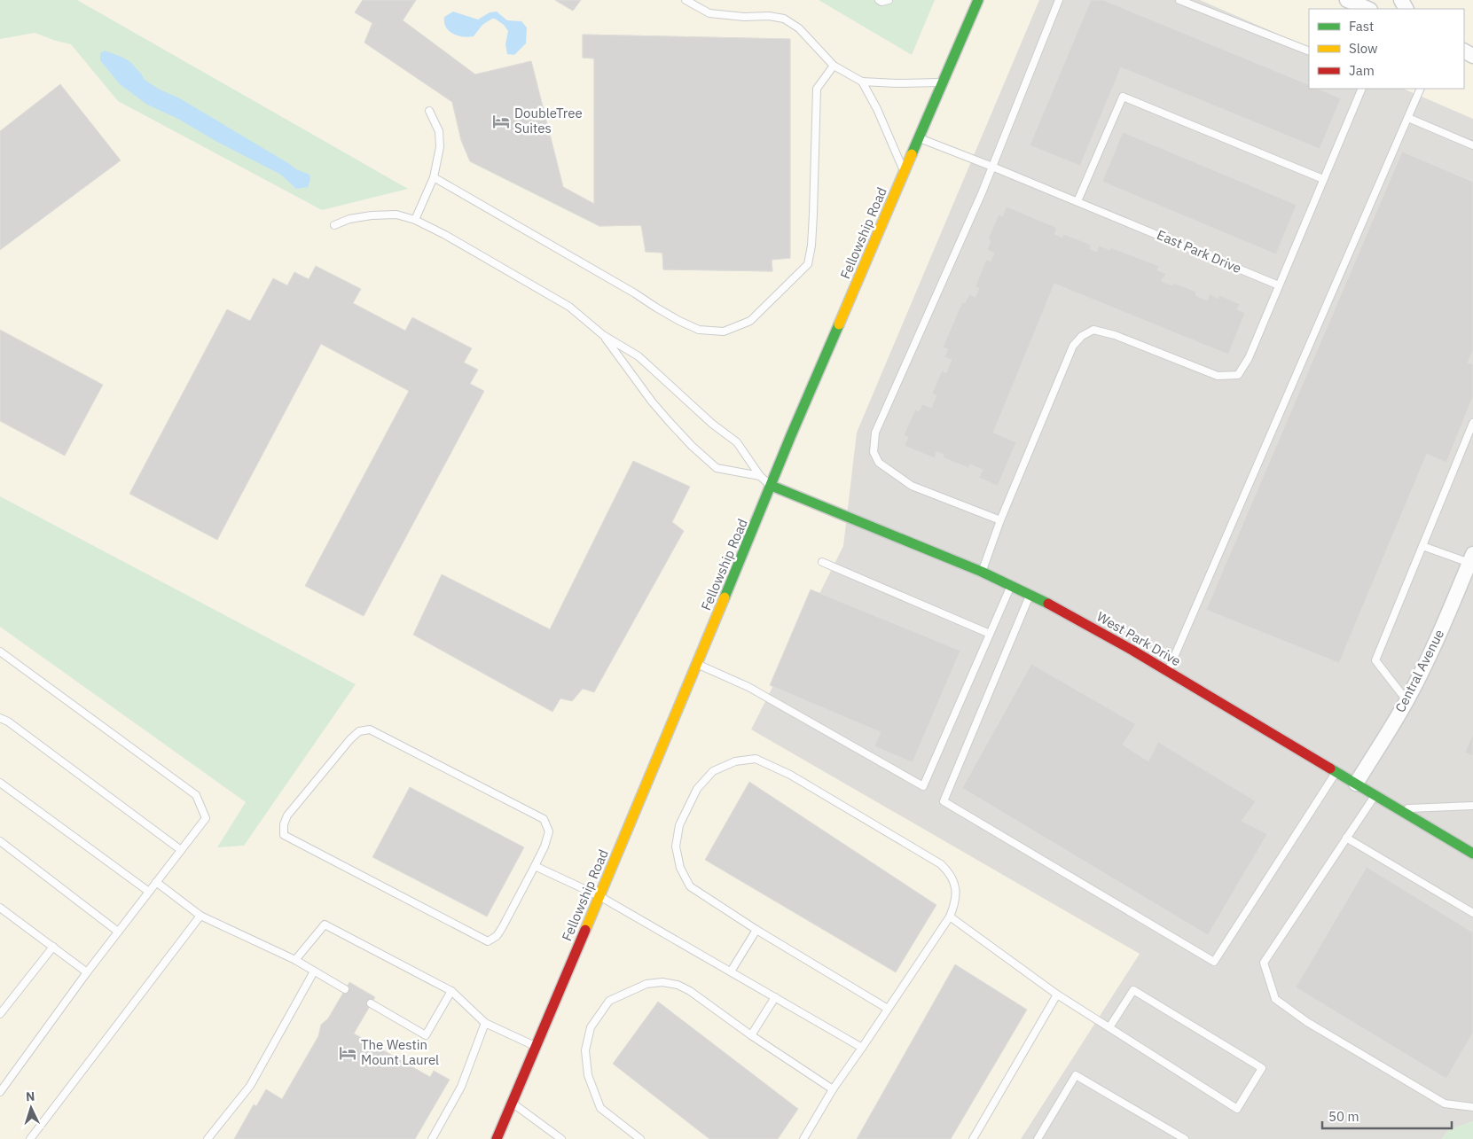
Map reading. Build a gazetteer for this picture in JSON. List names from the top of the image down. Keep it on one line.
{"streets":{"street":["Fellowship Road","West Park Drive","Central Avenue"],"lane":["East Park Drive"]},"crossings":[["Fellowship Road","East Park Drive"],["Fellowship Road","West Park Drive"],["West Park Drive","Central Avenue"]],"places":{"hotel":["DoubleTree Suites","The Westin Mount Laurel"]},"legend":["Fast","Slow","Jam"],"scale_bar":"50 m","north":"top"}
